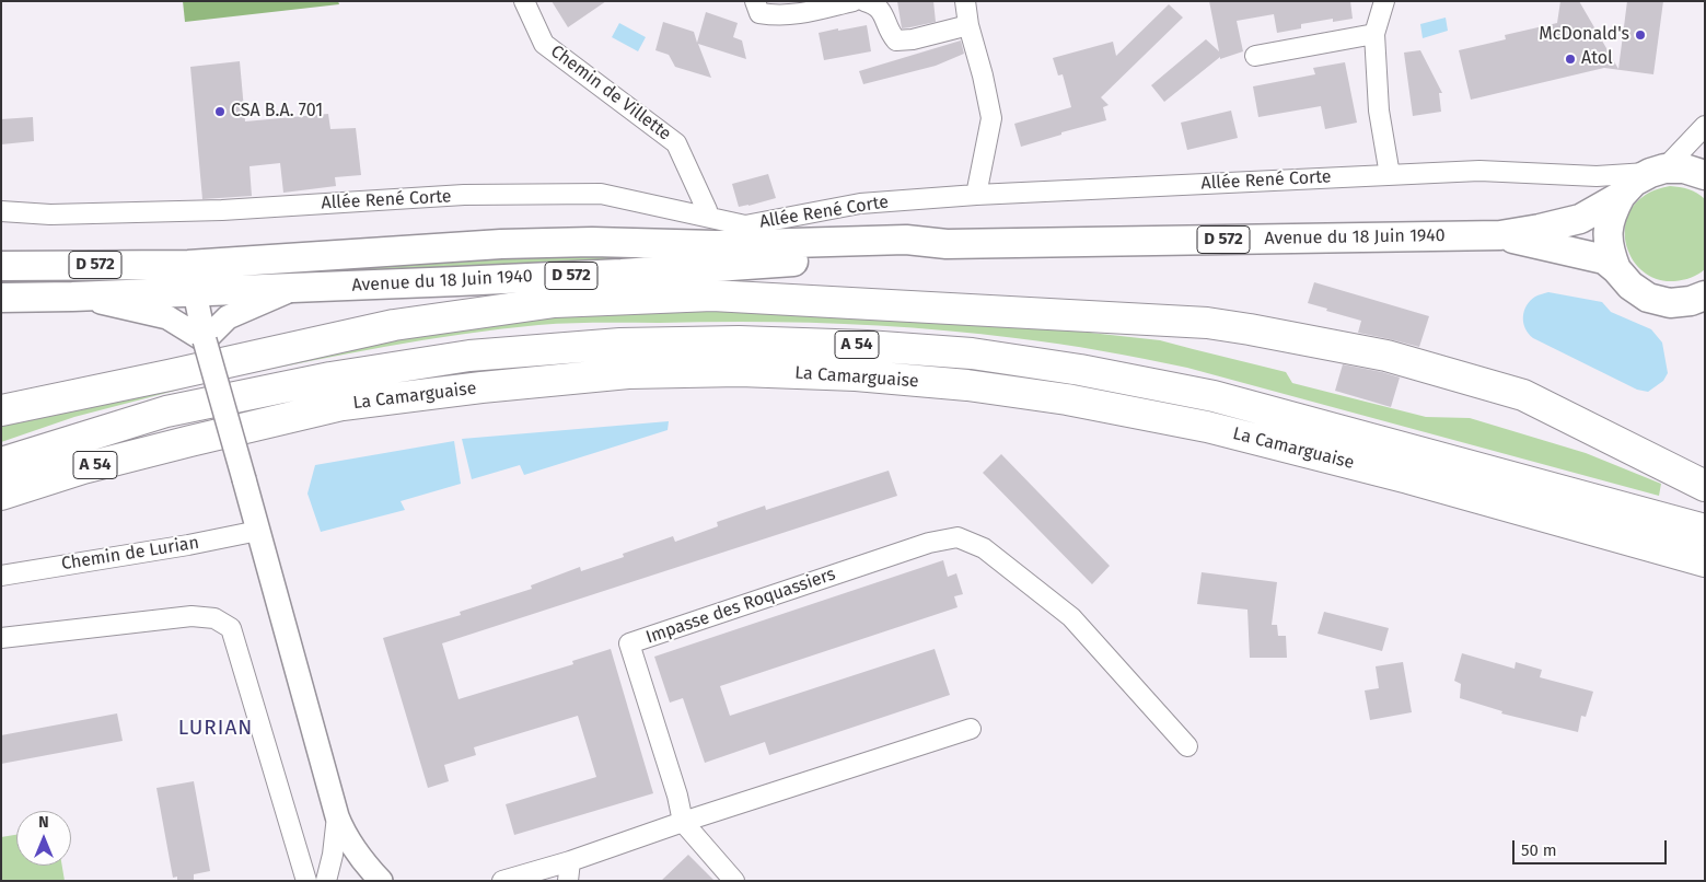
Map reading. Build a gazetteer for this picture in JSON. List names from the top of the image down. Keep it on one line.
{"streets":{"highway":["A 54","La Camarguaise"],"main road":["Avenue du 18 Juin 1940","D 572"],"street":["Chemin de Villette","Allée René Corte","Chemin de Lurian","Impasse des Roquassiers"]},"crossings":[["Chemin de Villette","Allée René Corte"],["Allée René Corte","Avenue du 18 Juin 1940"]],"districts":["LURIAN"],"places":["McDonald's","Atol","CSA B.A. 701"],"scale_bar":"50 m","north":"top"}
